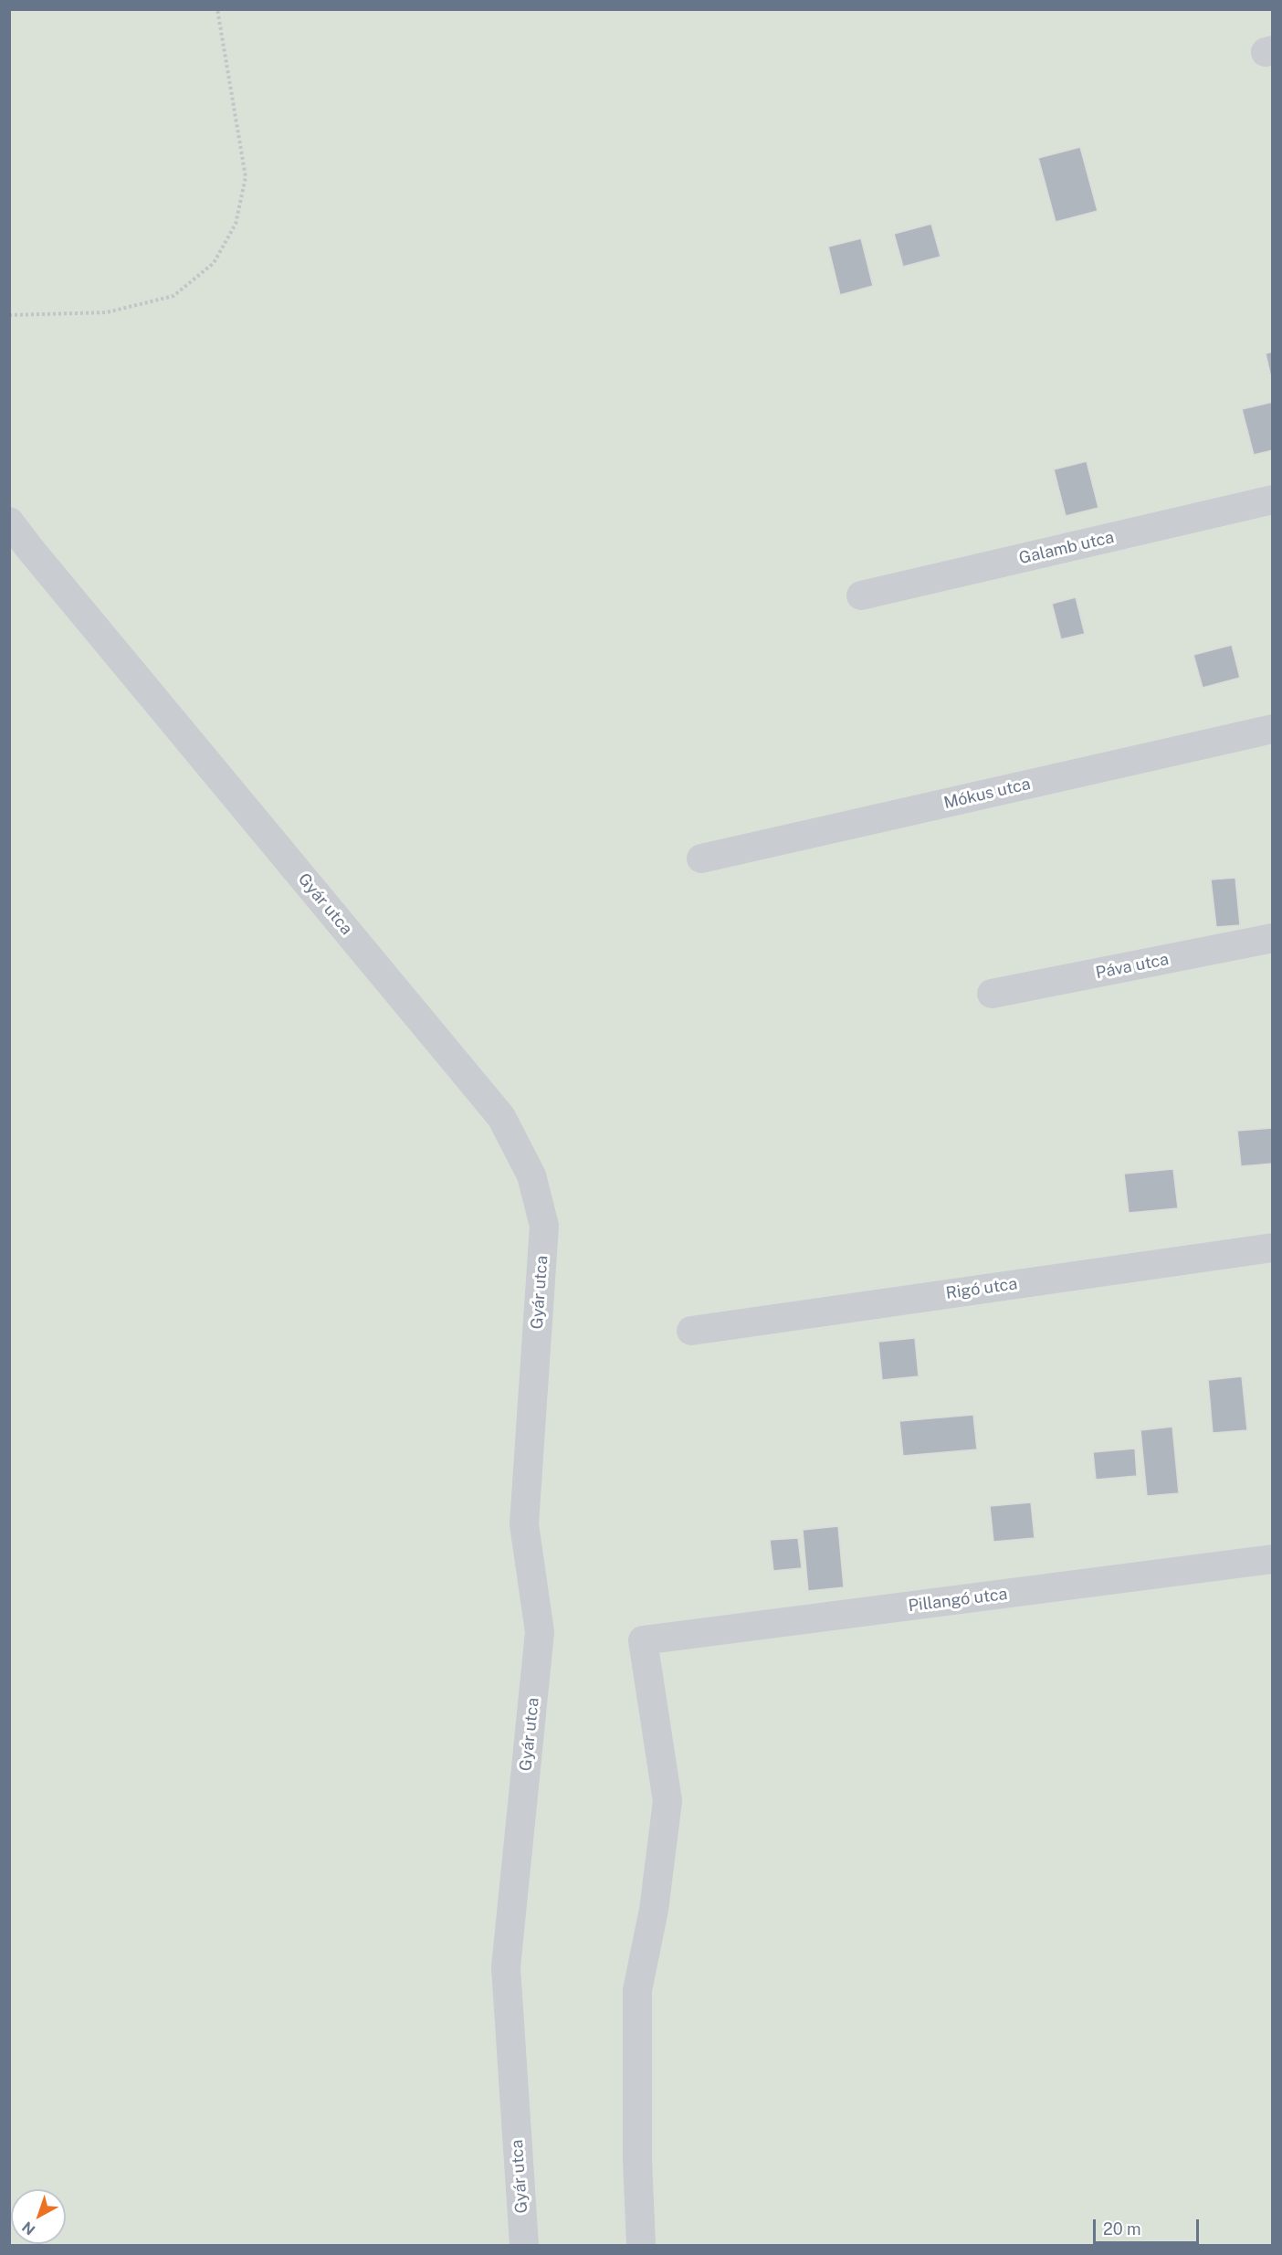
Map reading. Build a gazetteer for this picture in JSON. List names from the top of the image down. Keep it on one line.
{"streets":{"street":["Galamb utca","Mókus utca","Gyár utca","Páva utca","Rigó utca","Pillangó utca"]},"scale_bar":"20 m","north":"bottom left"}
